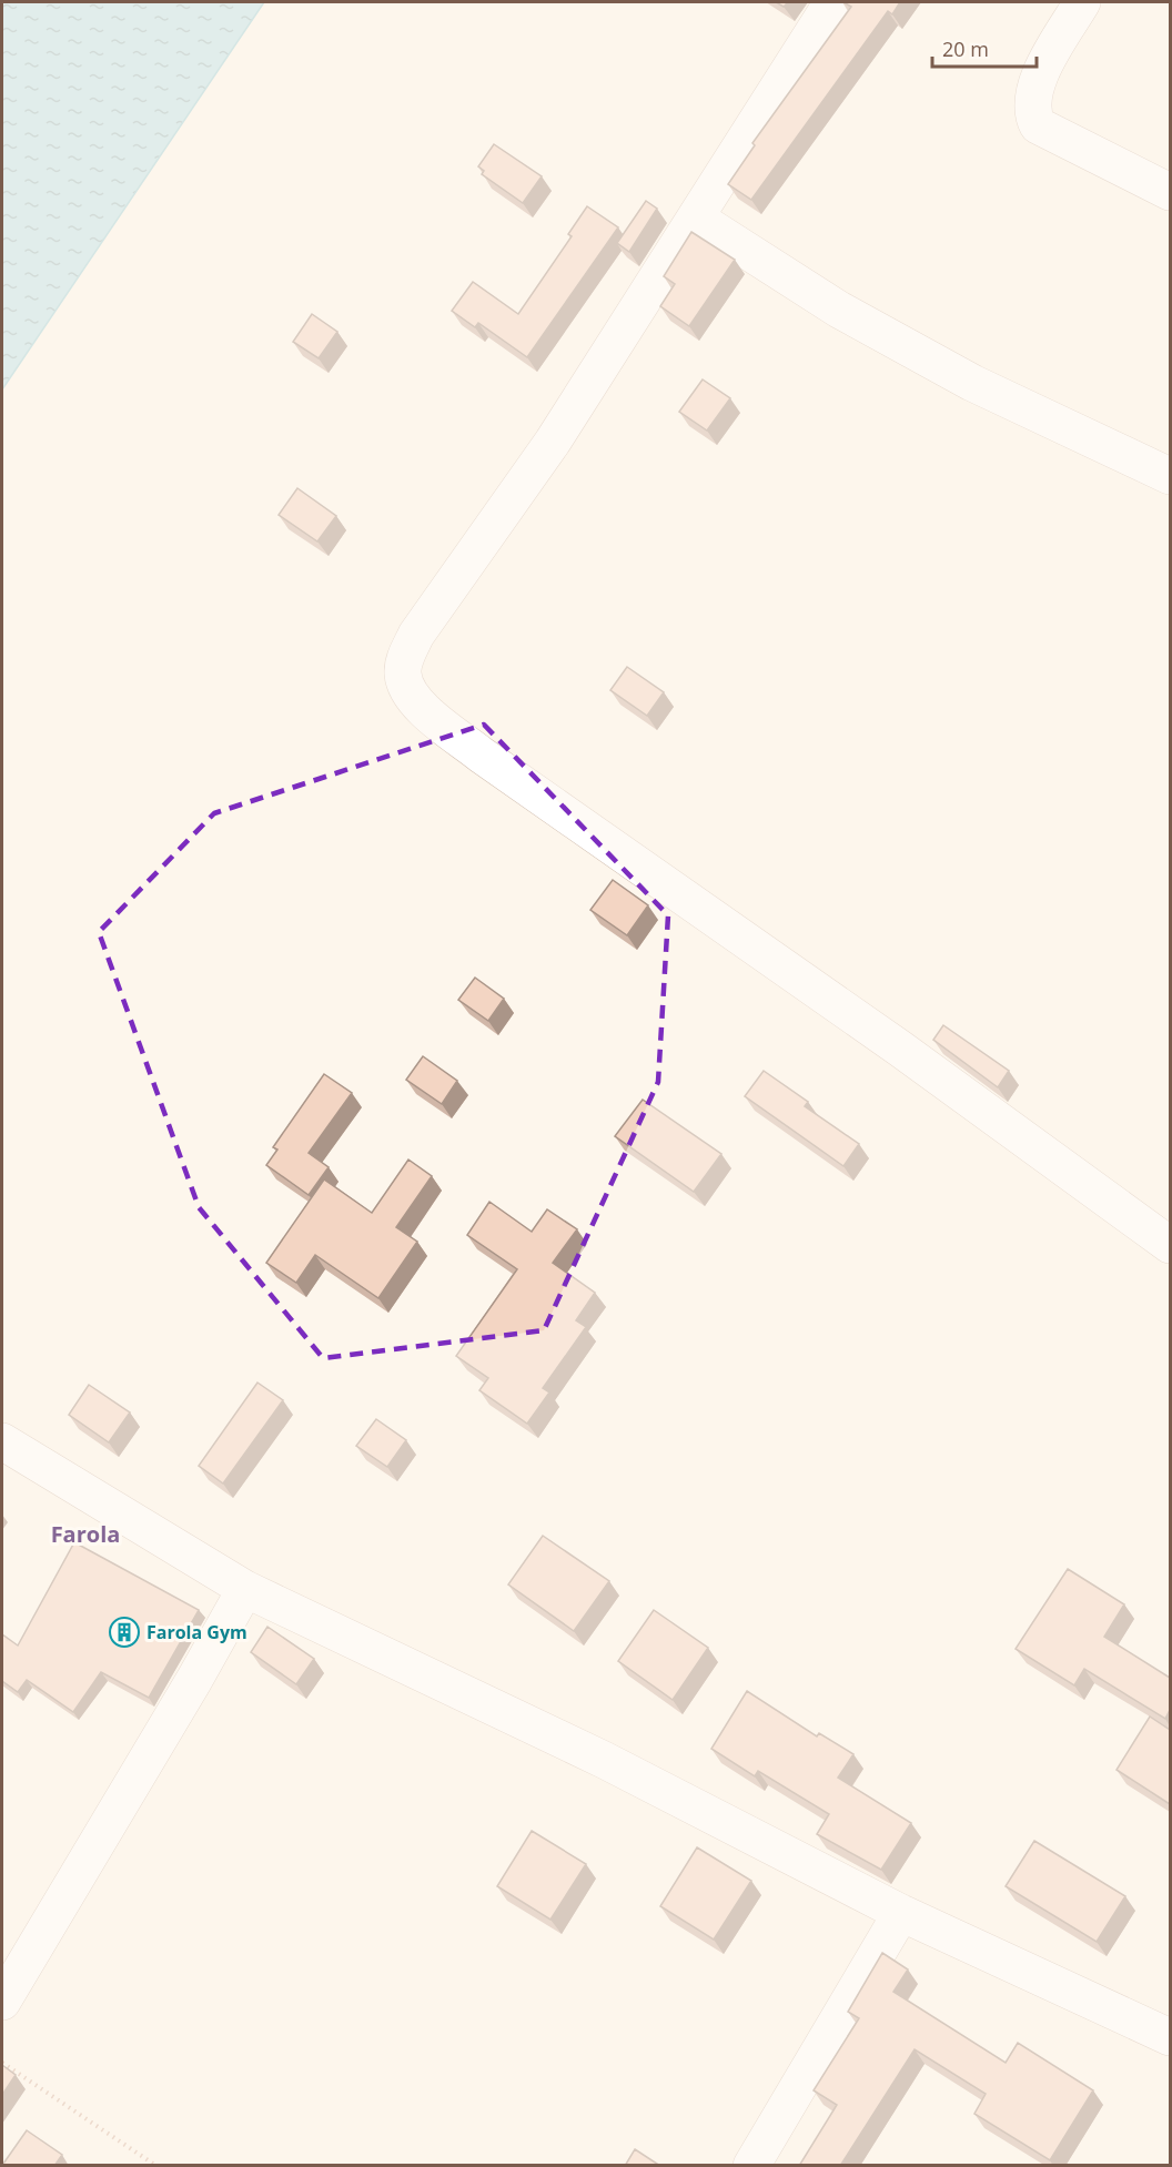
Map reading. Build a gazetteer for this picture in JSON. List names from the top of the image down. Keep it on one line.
{"districts":["Farola"],"places":{"building":["Farola Gym"]},"scale_bar":"20 m"}
